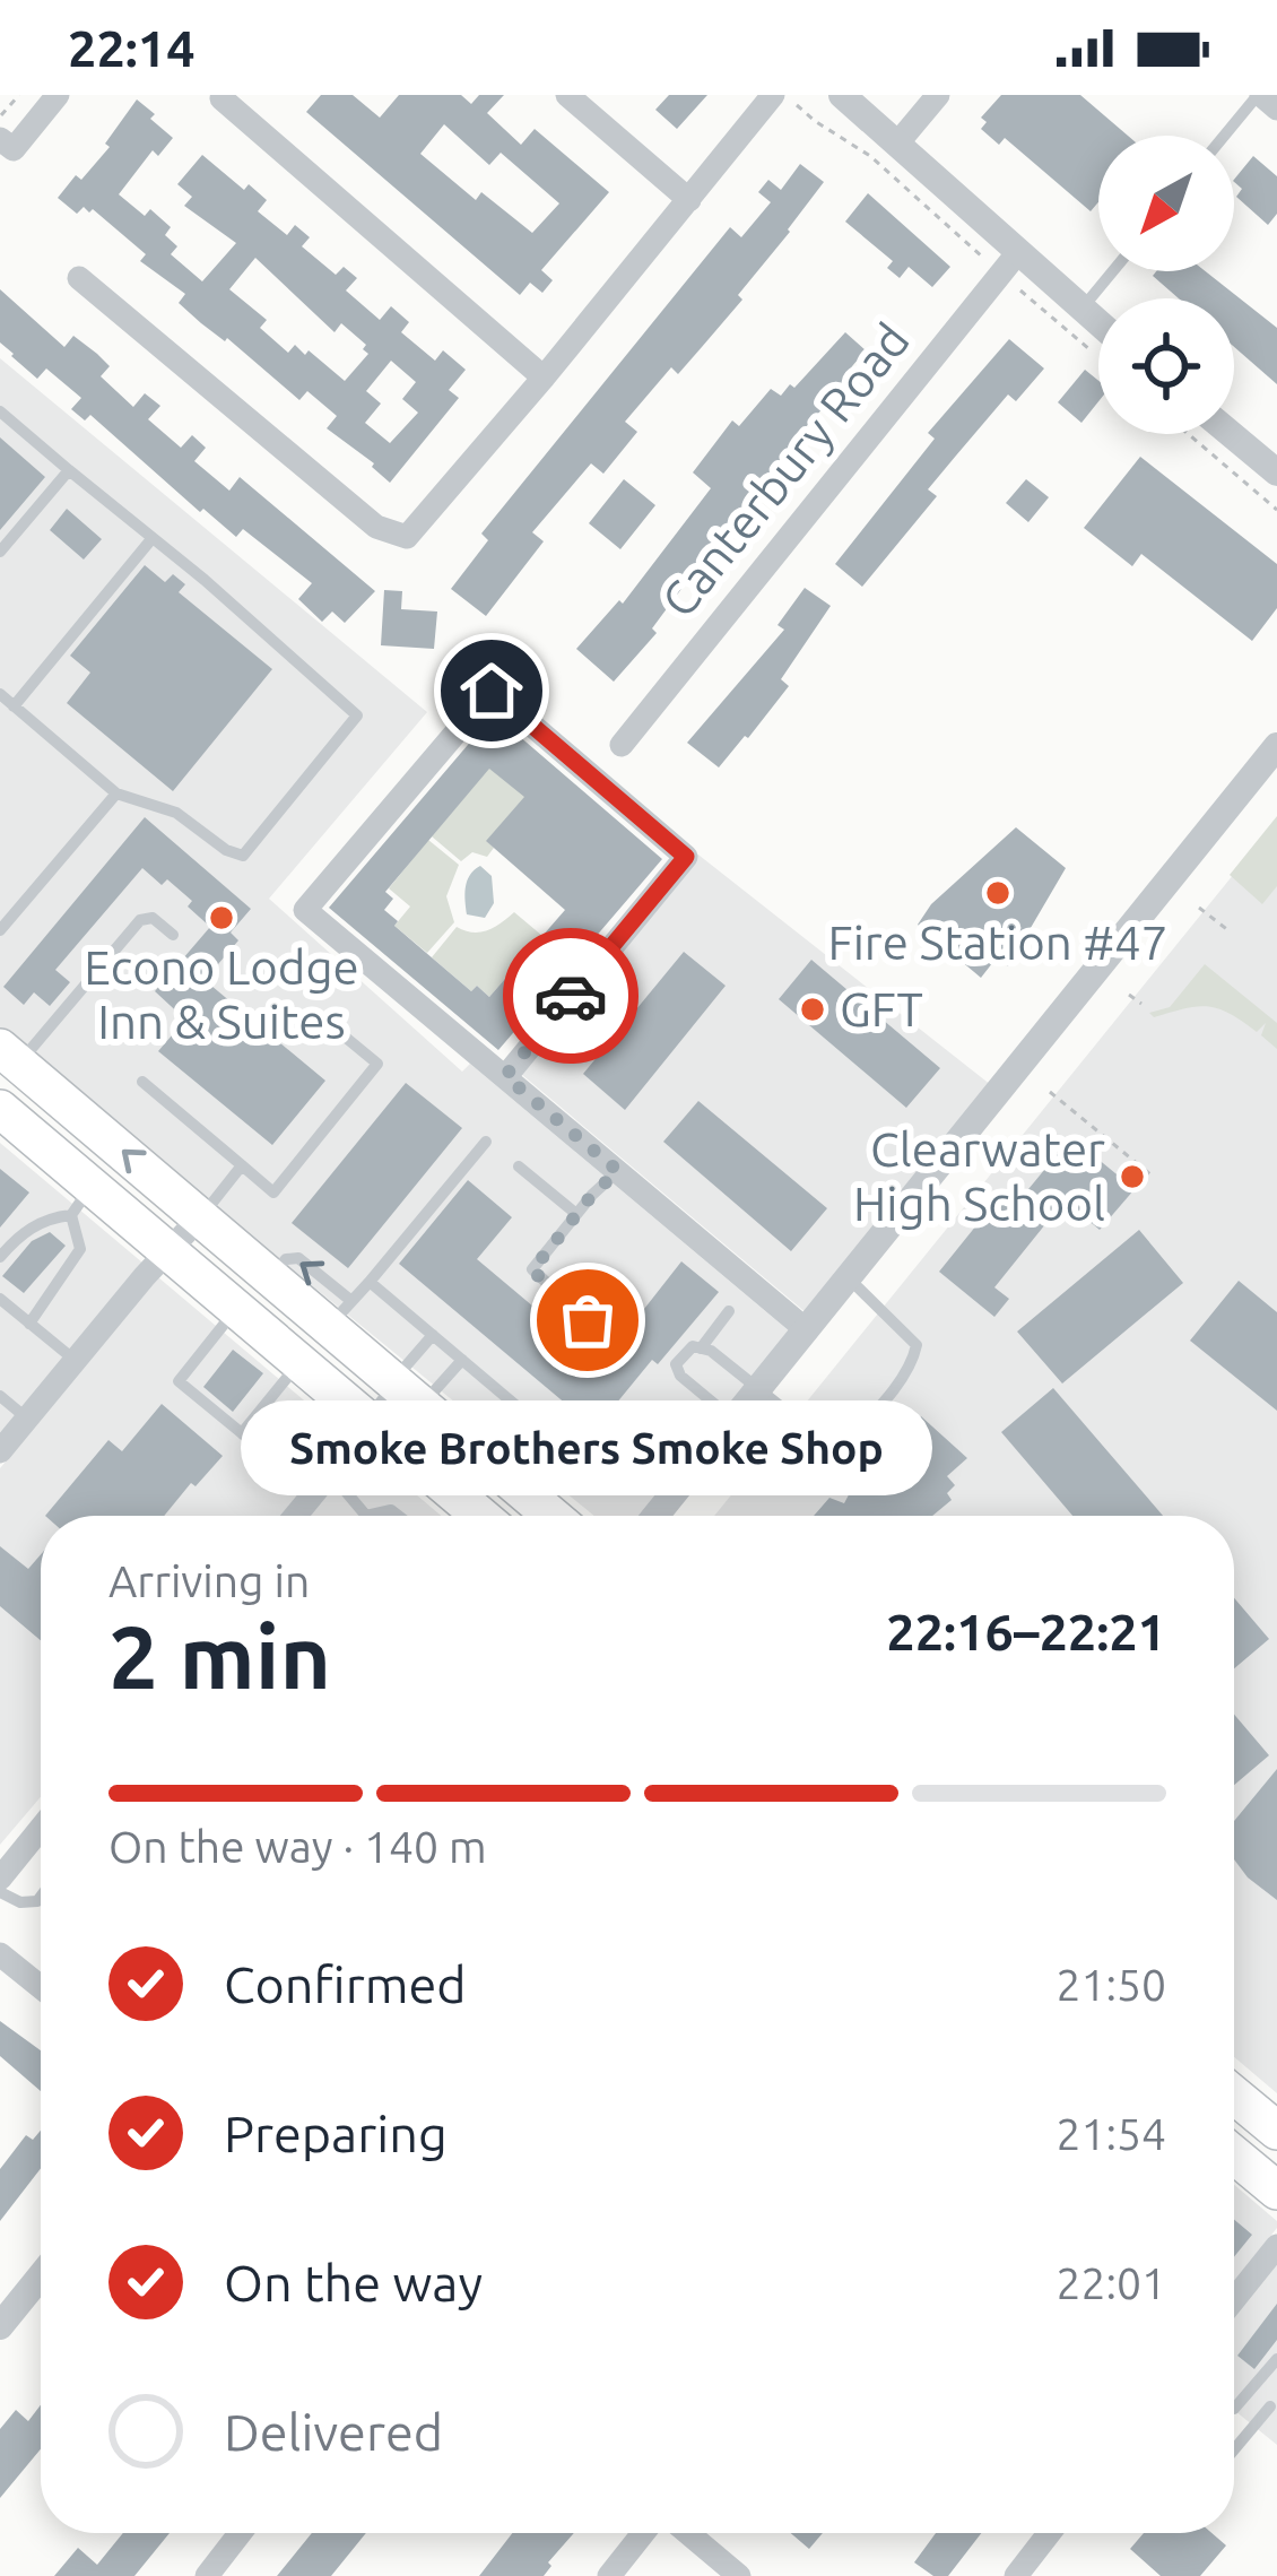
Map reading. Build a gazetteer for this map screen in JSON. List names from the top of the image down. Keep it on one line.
{"streets":{"street":["Canterbury Road"]},"places":["Fire Station #47","Econo Lodge Inn & Suites","GFT","Clearwater High School","Smoke Brothers Smoke Shop"],"north":"bottom left","page":{"status":"22:14","bubble":"Smoke Brothers Smoke Shop","heading":["2 min","Arriving in","22:16–22:21"],"bar":"On the way · 140 m","list":[["Confirmed","21:50"],["Preparing","21:54"],["On the way","22:01"],"Delivered"]}}
